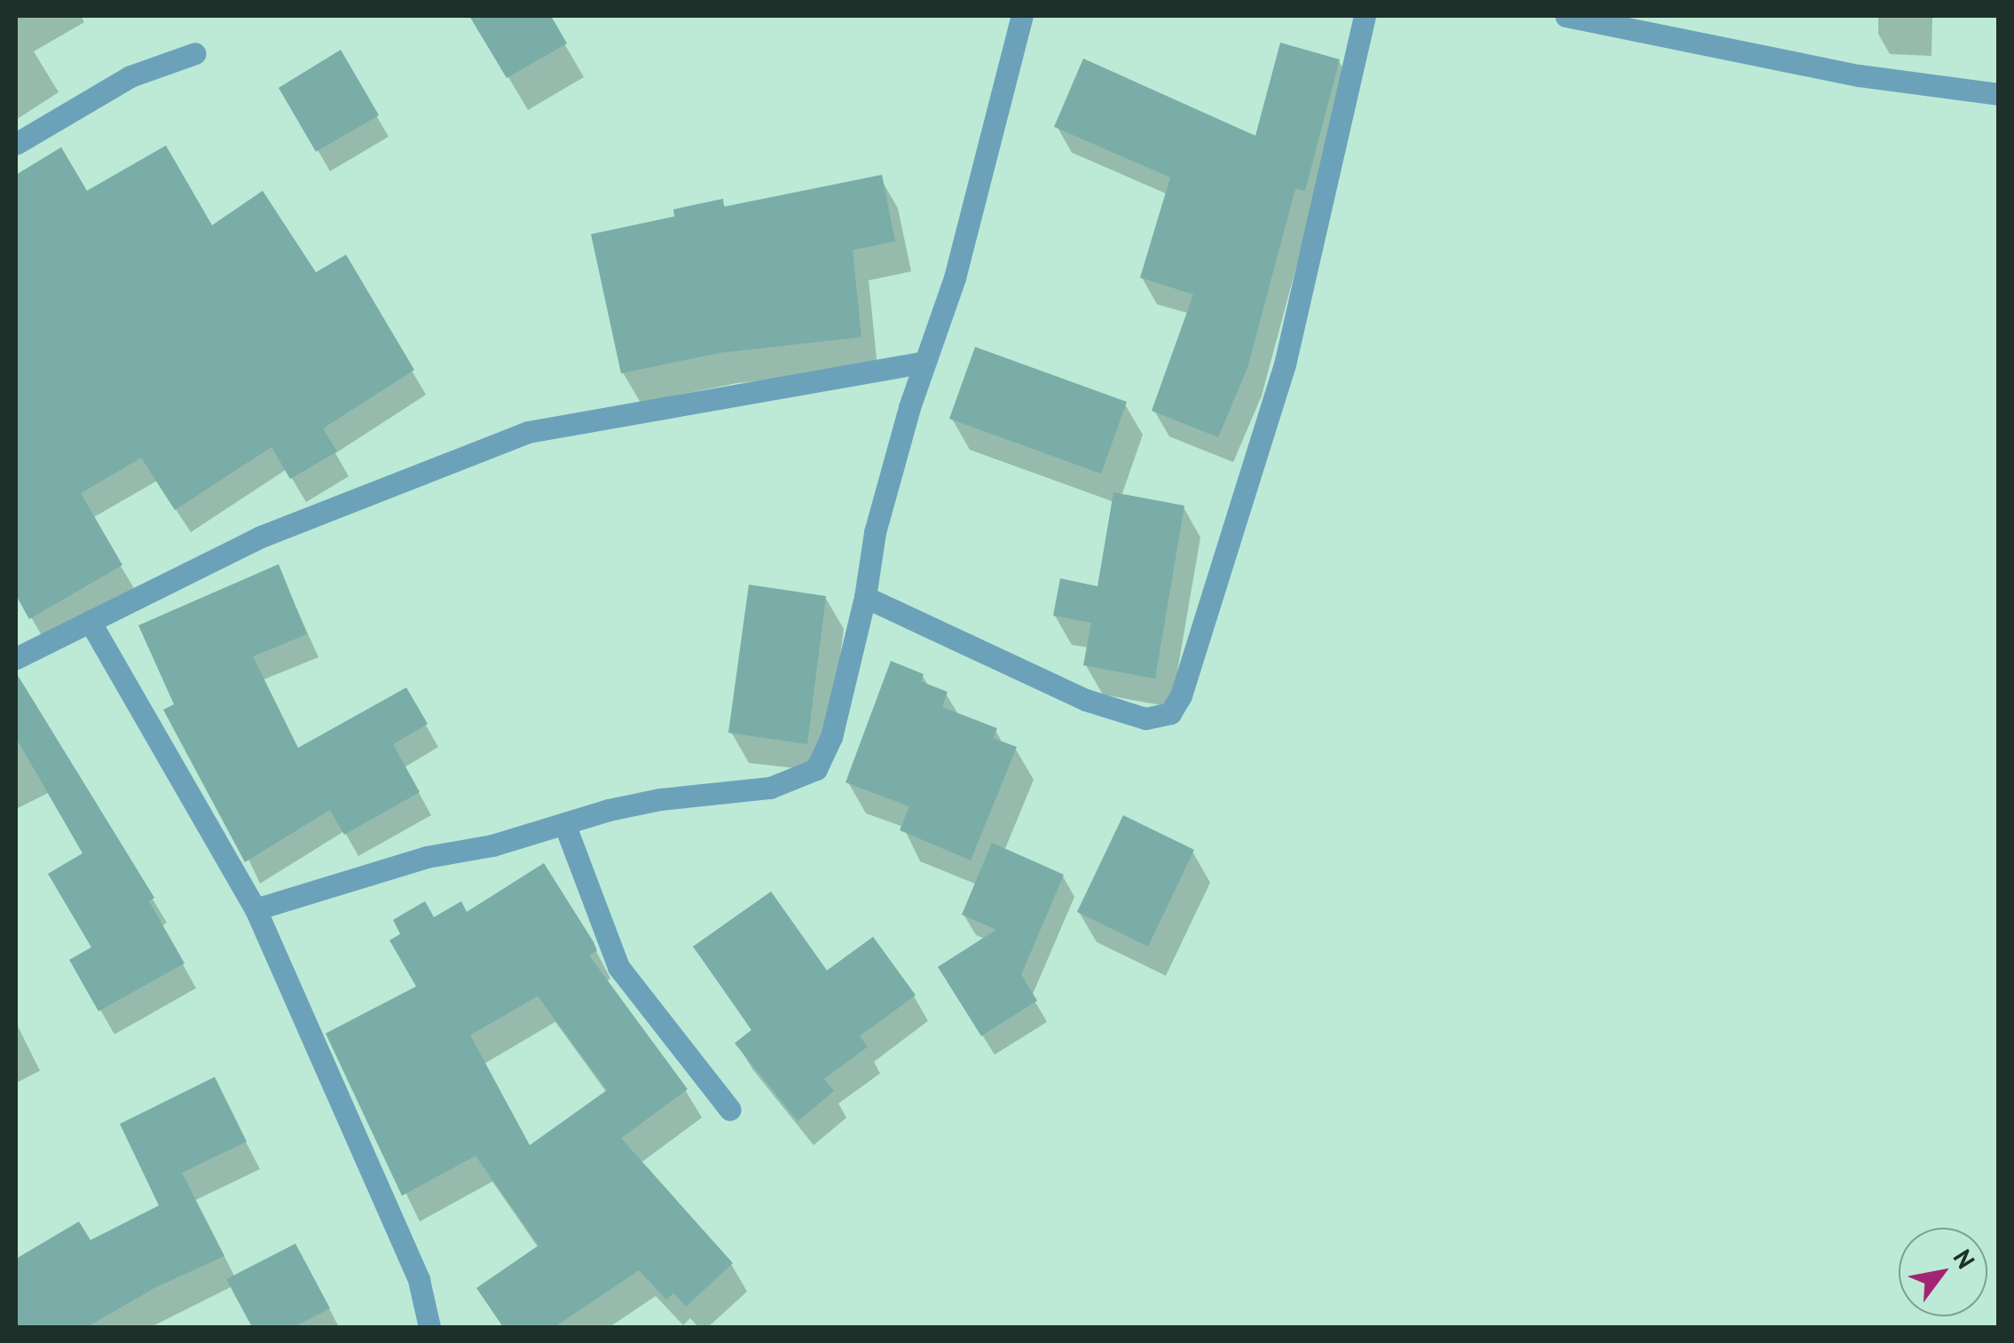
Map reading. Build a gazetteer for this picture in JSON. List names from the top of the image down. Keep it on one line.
{"north":"top right"}
